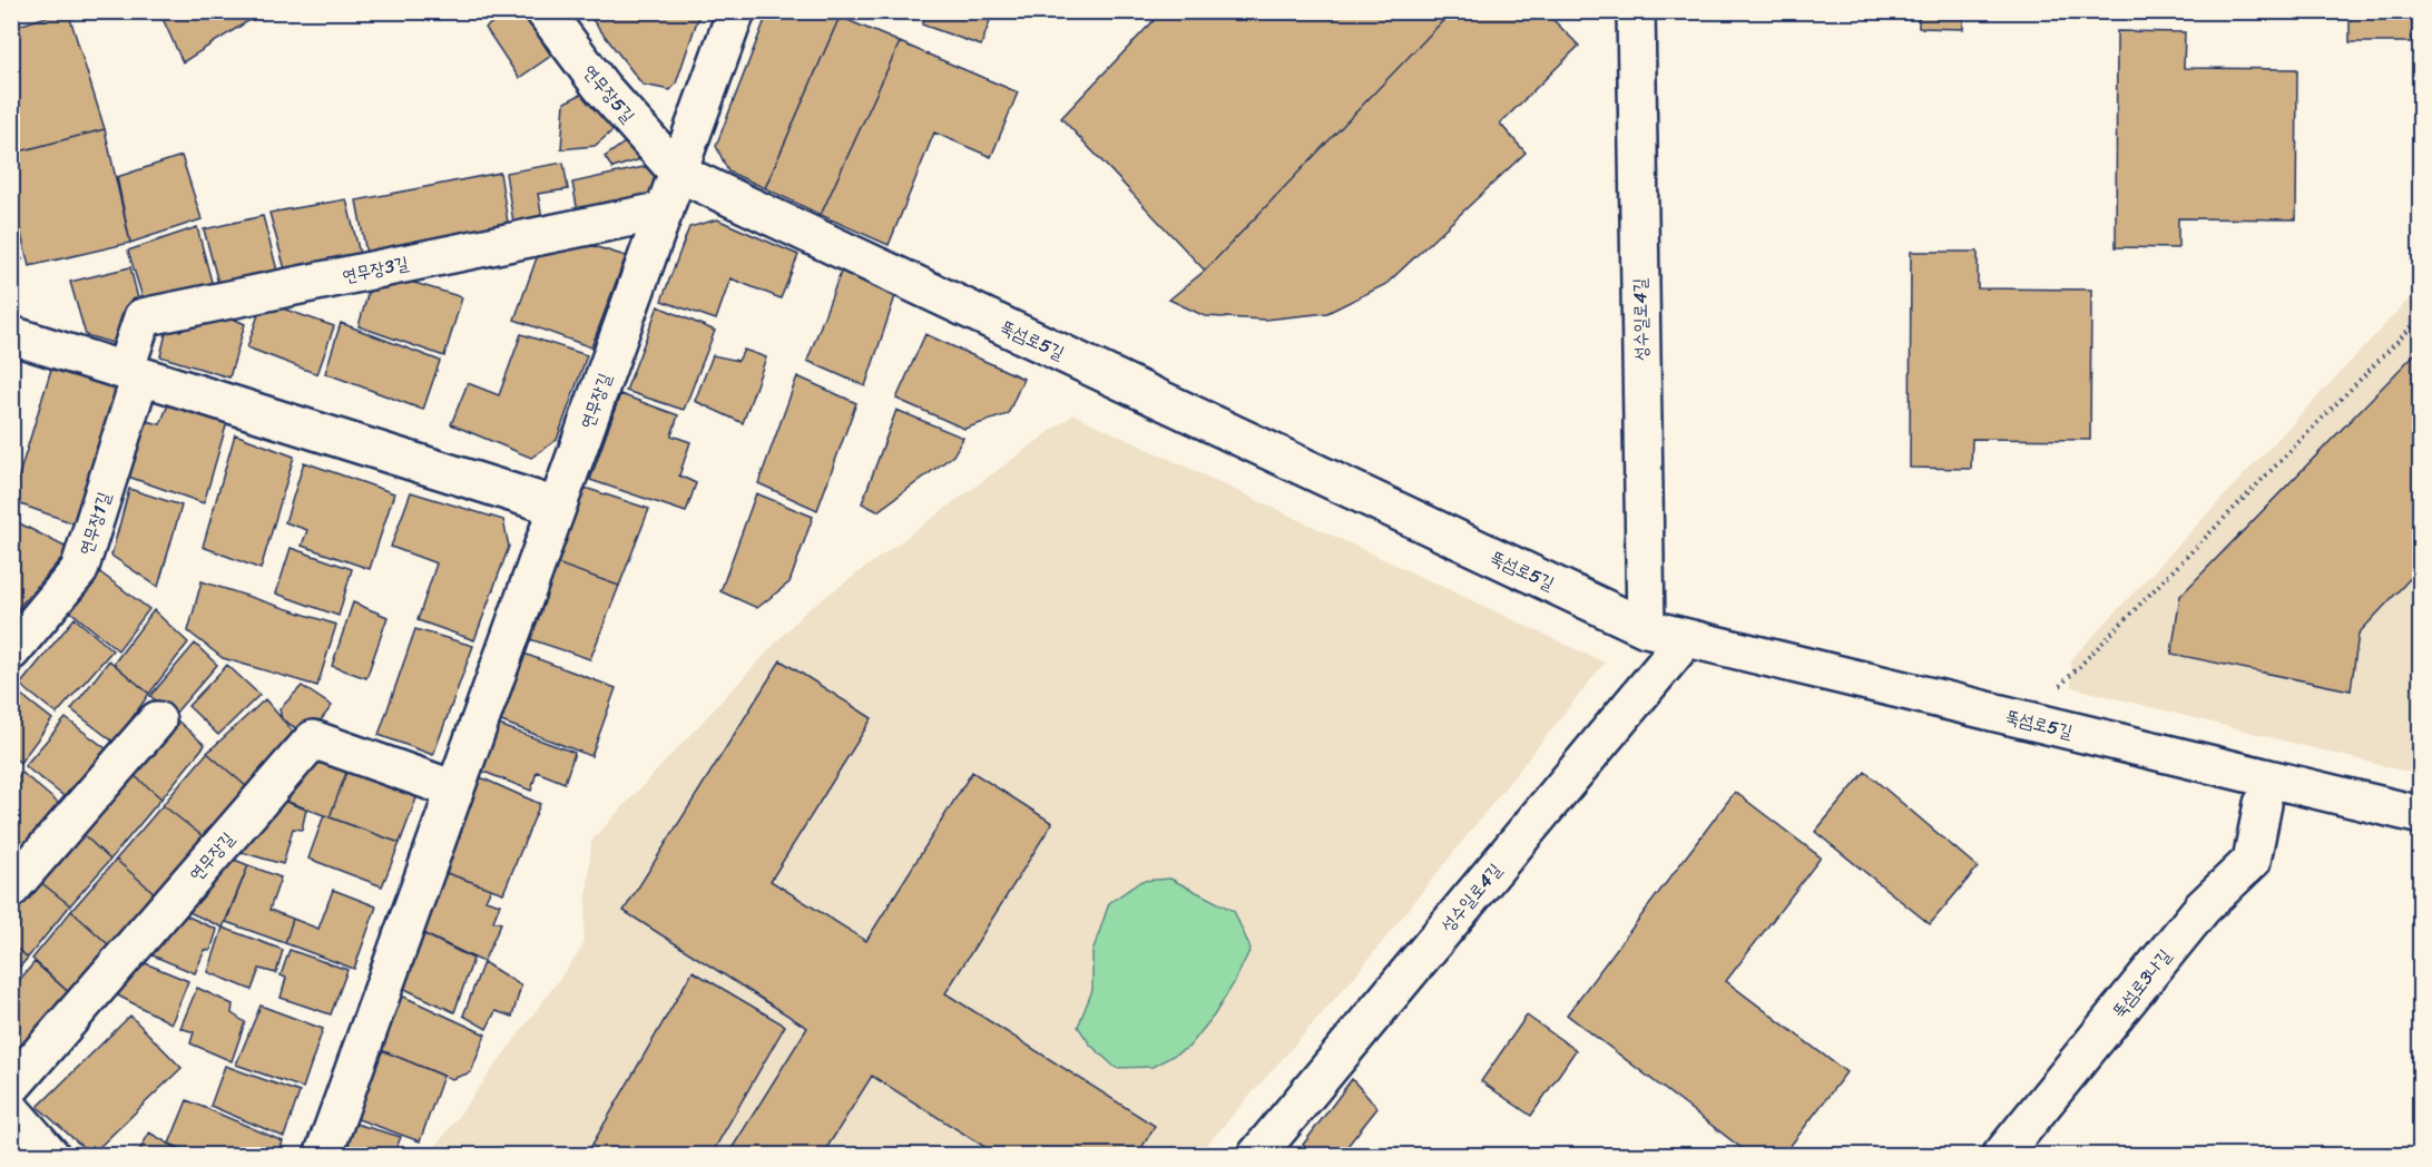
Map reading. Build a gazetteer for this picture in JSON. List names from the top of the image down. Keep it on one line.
{"streets":{"street":["연무장5길","연무장3길","성수일로4길","뚝섬로5길","연무장길","연무장1길","뚝섬로3나길"]},"crossings":[["연무장5길","뚝섬로5길"],["연무장5길","연무장길"],["연무장3길","연무장길"],["연무장3길","연무장1길"],["성수일로4길","뚝섬로5길"],["뚝섬로5길","연무장길"]]}
